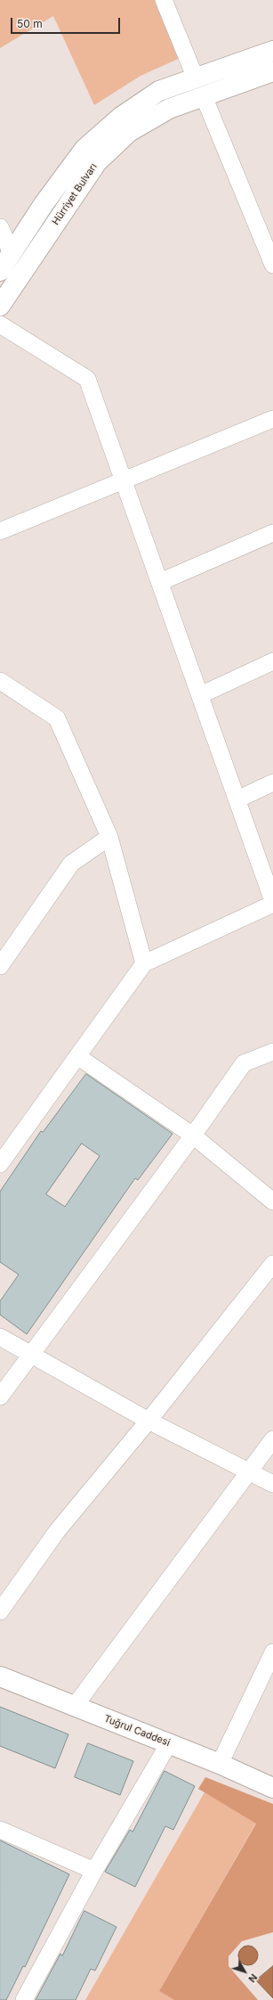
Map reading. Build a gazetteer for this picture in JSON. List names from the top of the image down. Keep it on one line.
{"streets":{"main road":["Hürriyet Bulvarı","Tuğrul Caddesi"]},"scale_bar":"50 m","north":"bottom right"}
